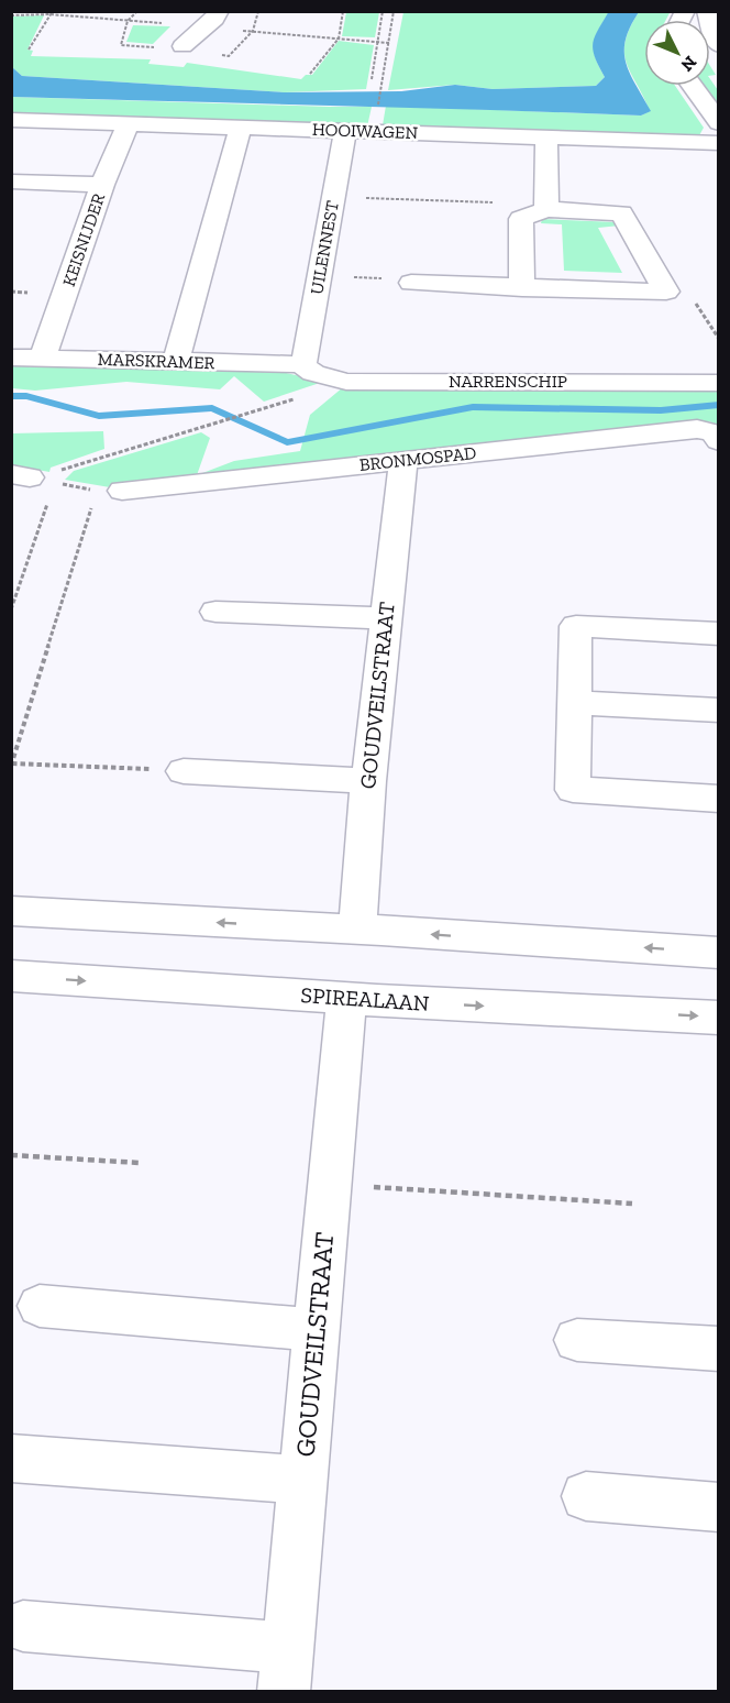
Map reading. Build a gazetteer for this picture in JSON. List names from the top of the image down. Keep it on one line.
{"streets":{"street":["HOOIWAGEN","KEISNIJDER","UILENNEST","MARSKRAMER","NARRENSCHIP","BRONMOSPAD","GOUDVEILSTRAAT","SPIREALAAN"]},"crossings":[["HOOIWAGEN","KEISNIJDER"],["HOOIWAGEN","UILENNEST"],["KEISNIJDER","MARSKRAMER"],["UILENNEST","MARSKRAMER"],["UILENNEST","NARRENSCHIP"],["MARSKRAMER","NARRENSCHIP"],["BRONMOSPAD","GOUDVEILSTRAAT"],["GOUDVEILSTRAAT","SPIREALAAN"]],"north":"bottom right"}
